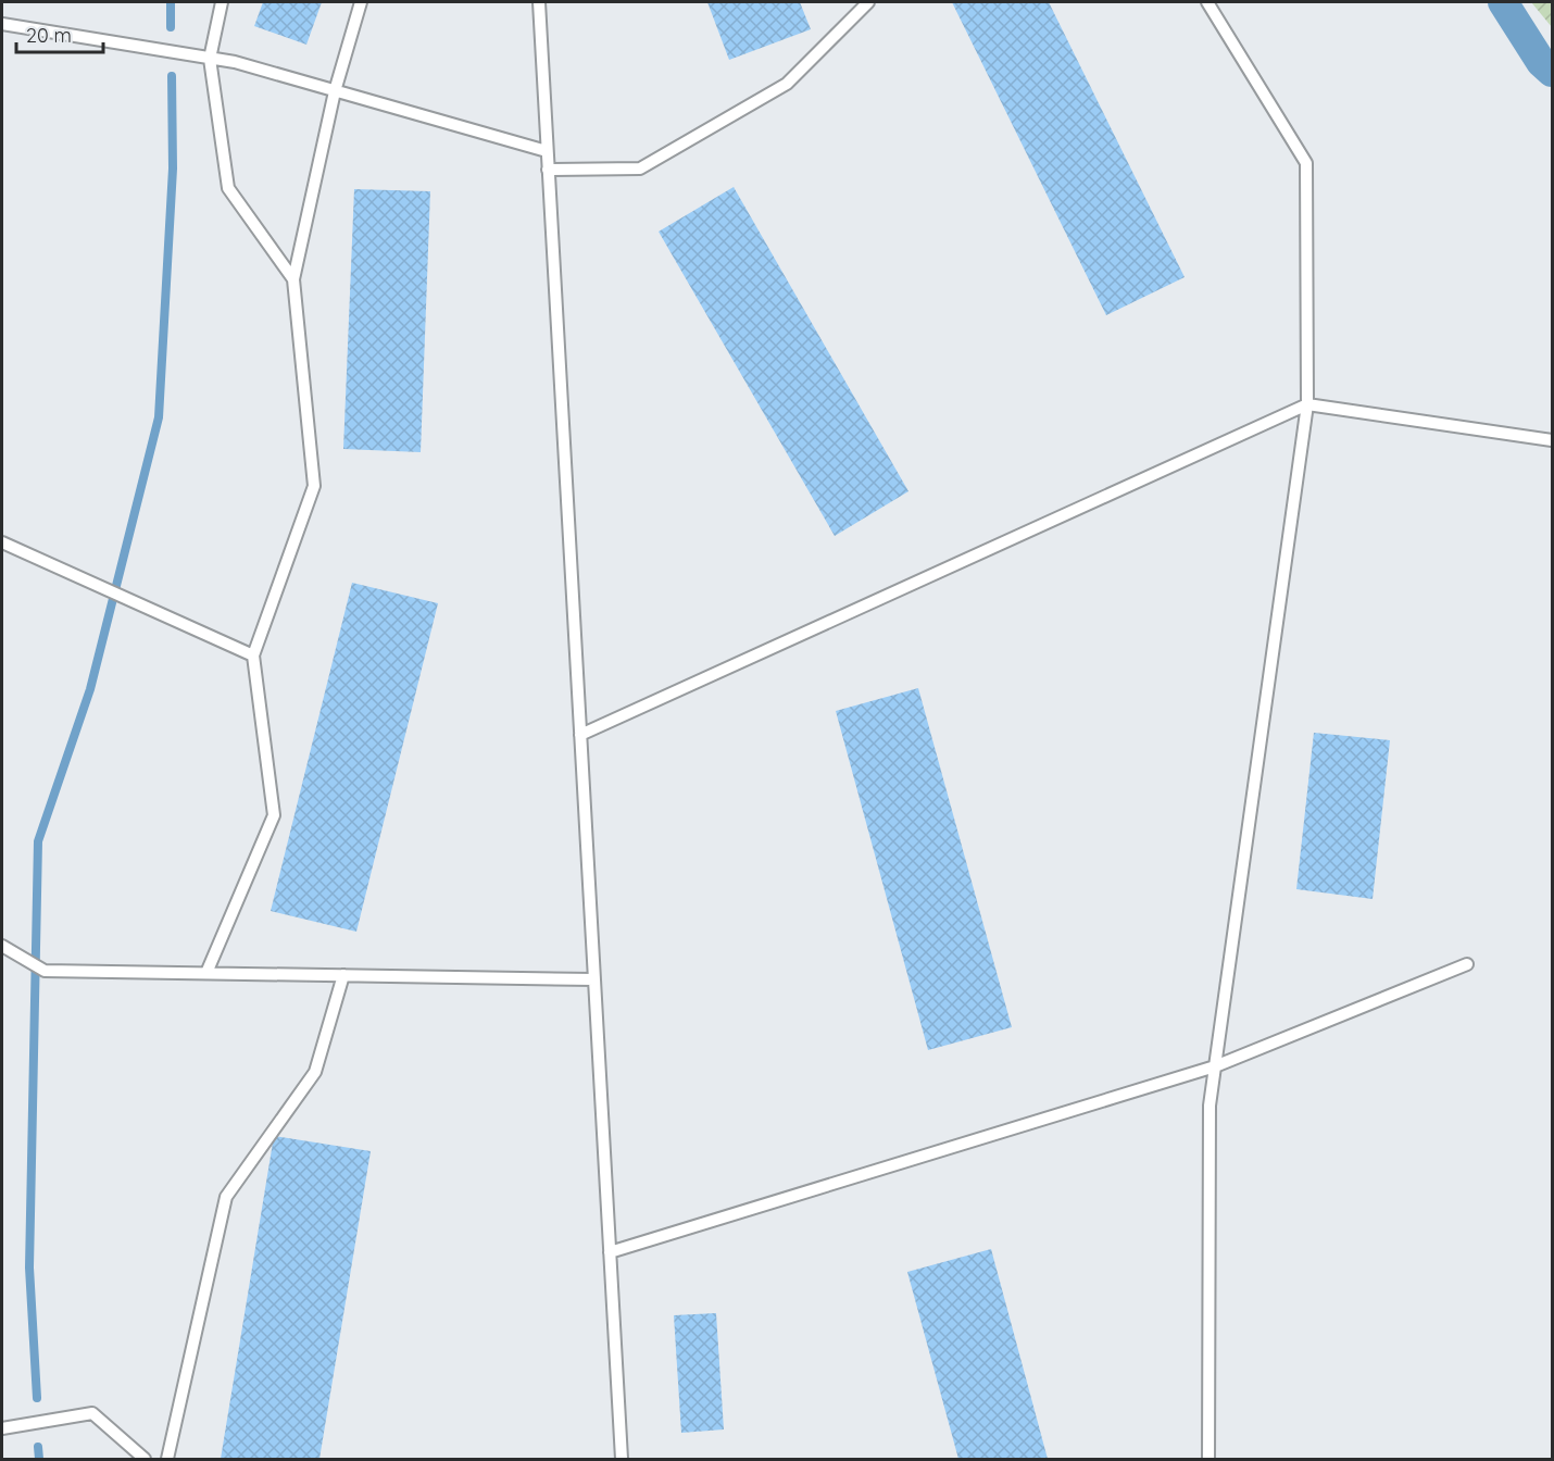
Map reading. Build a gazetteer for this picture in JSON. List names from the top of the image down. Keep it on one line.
{"scale_bar":"20 m"}
